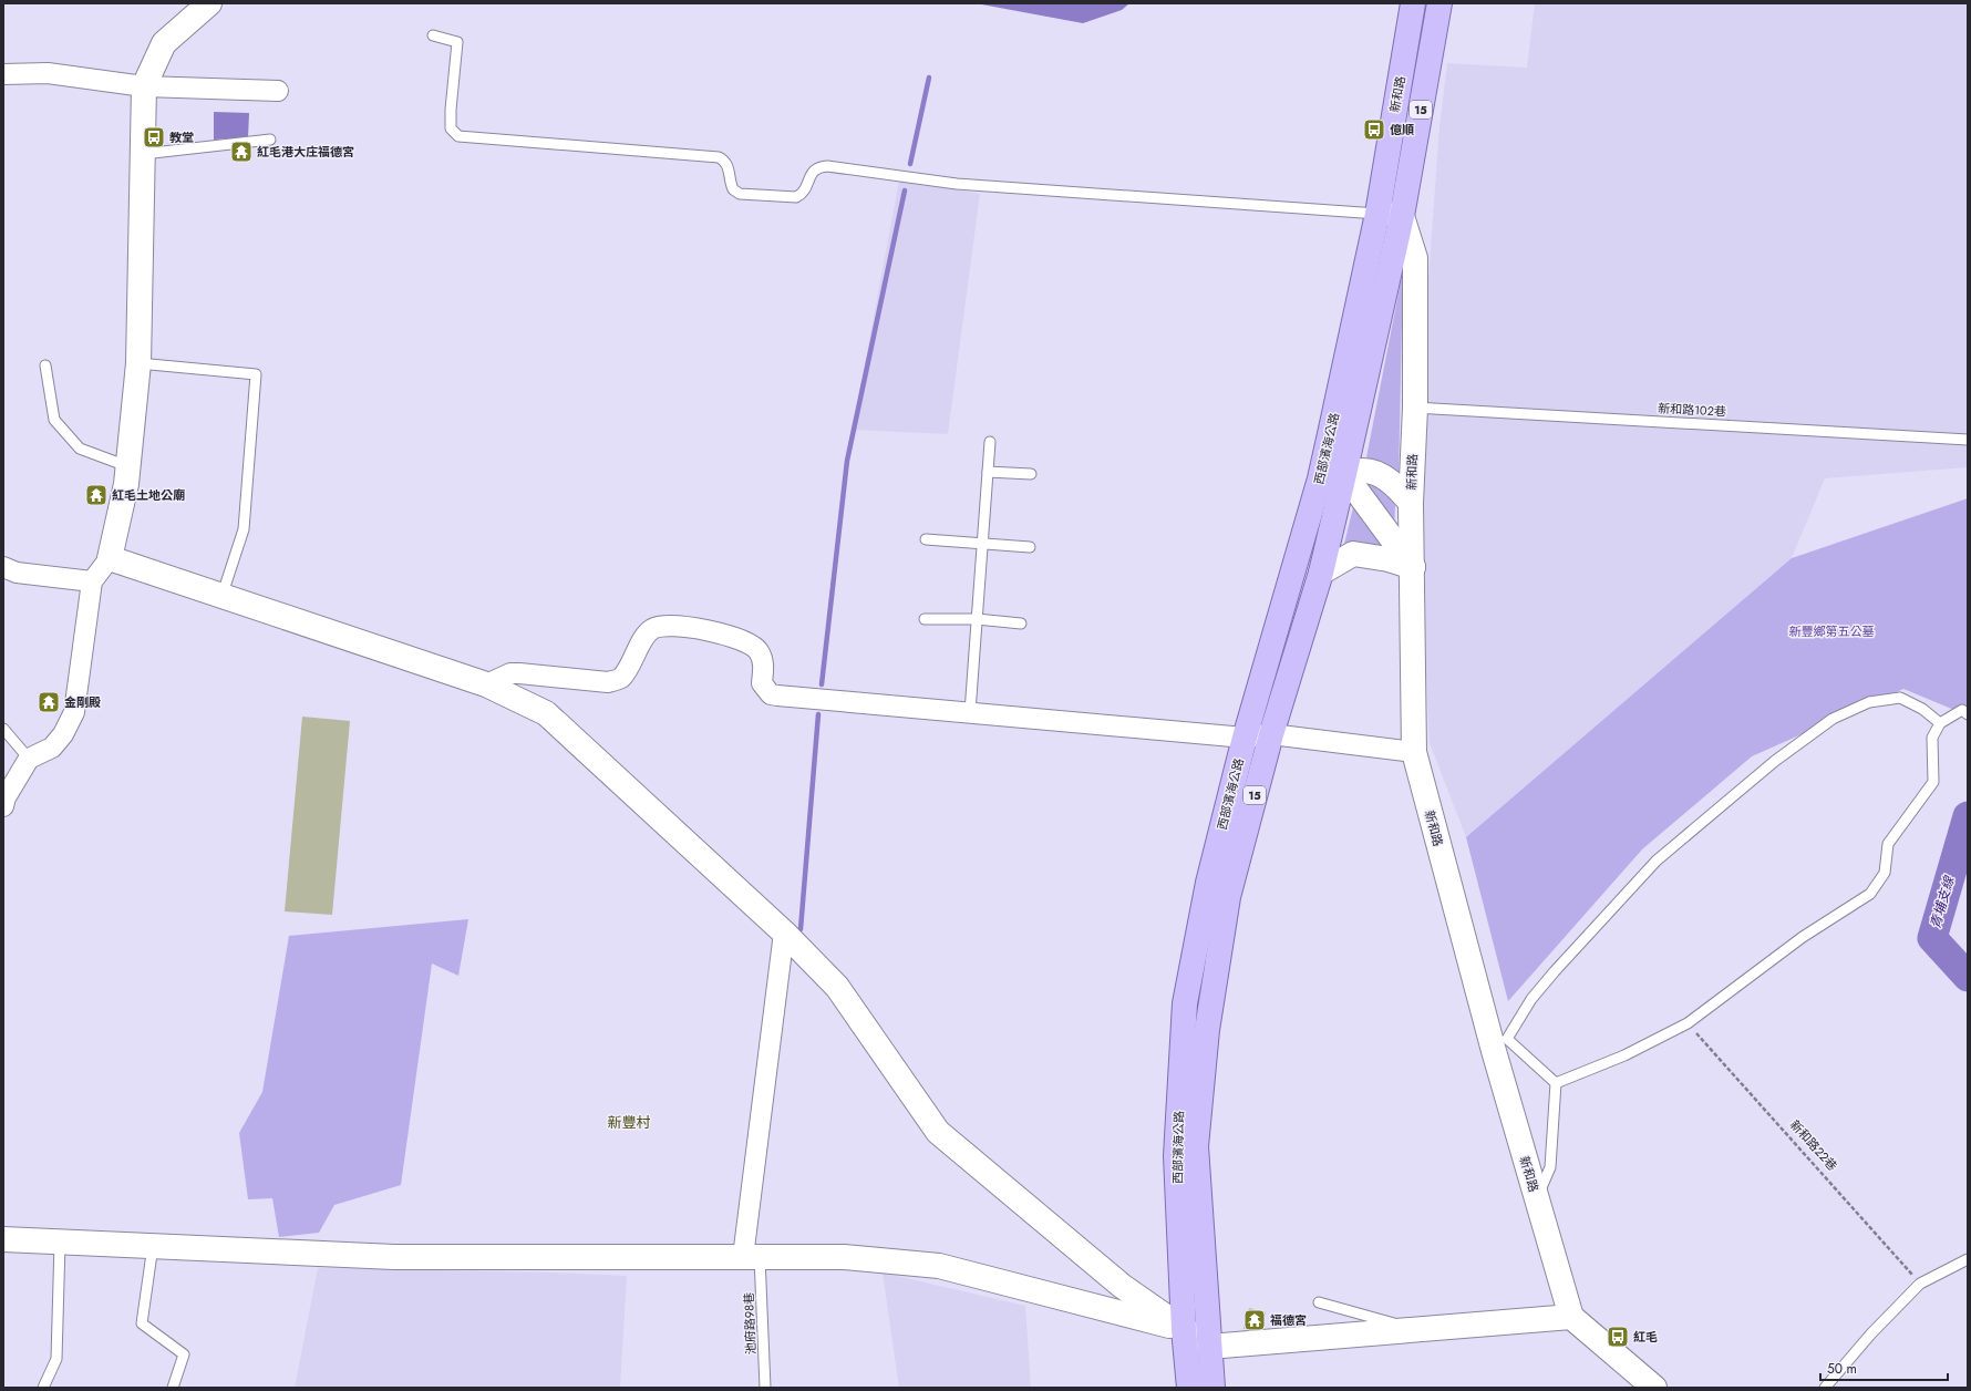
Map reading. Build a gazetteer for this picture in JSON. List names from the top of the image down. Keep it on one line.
{"streets":{"main road":["新和路","15","西部濱海公路"],"lane":["新和路102巷","池府路98巷"],"path":["新和路22巷"]},"crossings":[["新和路","新和路102巷"],["新和路","西部濱海公路"]],"districts":["新豐村"],"water":["青埔支線"],"parks":["新豐鄉第五公墓"],"places":{"bus stop":["億順","教堂","紅毛"],"temple":["紅毛港大庄福德宮","紅毛土地公廟","金剛殿","福德宮"]},"scale_bar":"50 m"}
